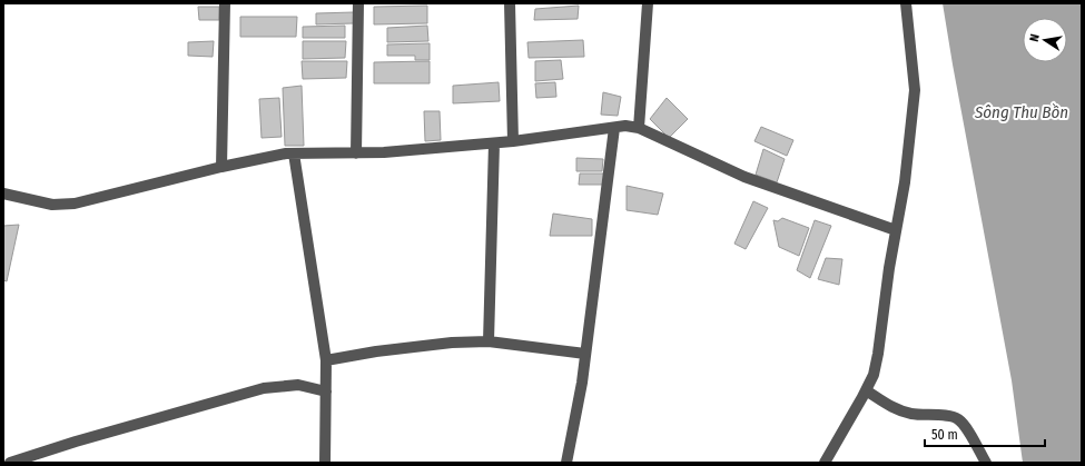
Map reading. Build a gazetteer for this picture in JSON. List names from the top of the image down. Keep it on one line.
{"water":["Sông Thu Bồn"],"scale_bar":"50 m","north":"left"}
